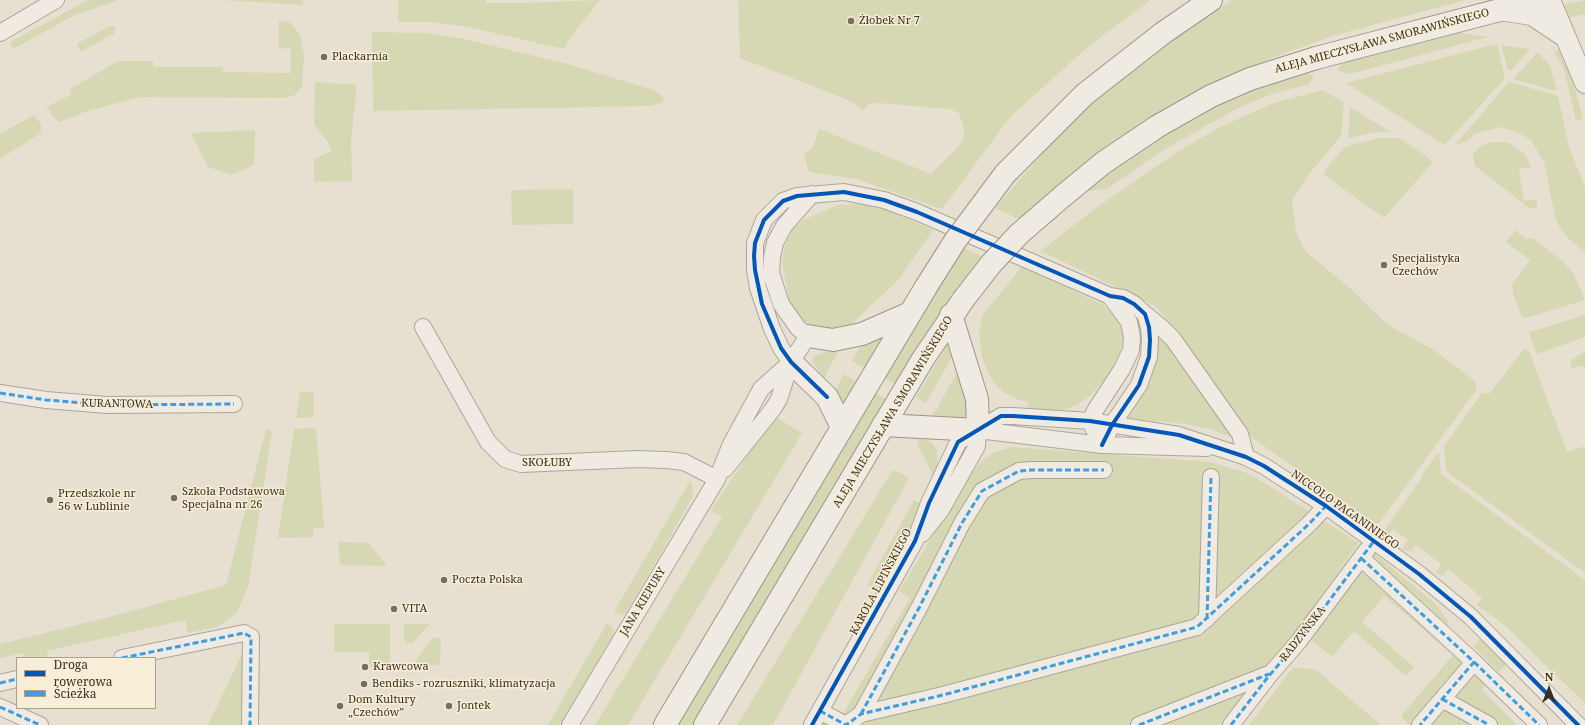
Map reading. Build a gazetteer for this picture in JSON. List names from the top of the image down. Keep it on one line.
{"streets":{"main road":["ALEJA MIECZYSŁAWA SMORAWIŃSKIEGO"],"street":["KURANTOWA","SKOŁUBY","NICCOLO PAGANINIEGO","KAROLA LIPIŃSKIEGO","JANA KIEPURY","RADZYŃSKA"]},"crossings":[["SKOŁUBY","JANA KIEPURY"],["NICCOLO PAGANINIEGO","KAROLA LIPIŃSKIEGO"],["NICCOLO PAGANINIEGO","RADZYŃSKA"]],"places":["Żłobek Nr 7","Plackarnia","Specjalistyka Czechów","Szkoła Podstawowa Specjalna nr 26","Przedszkole nr 56 w Lublinie","Poczta Polska","VITA","Krawcowa","Bendiks - rozruszniki, klimatyzacja","Dom Kultury „Czechów”","Jontek"],"legend":["Droga rowerowa","Ścieżka"],"north":"top"}
